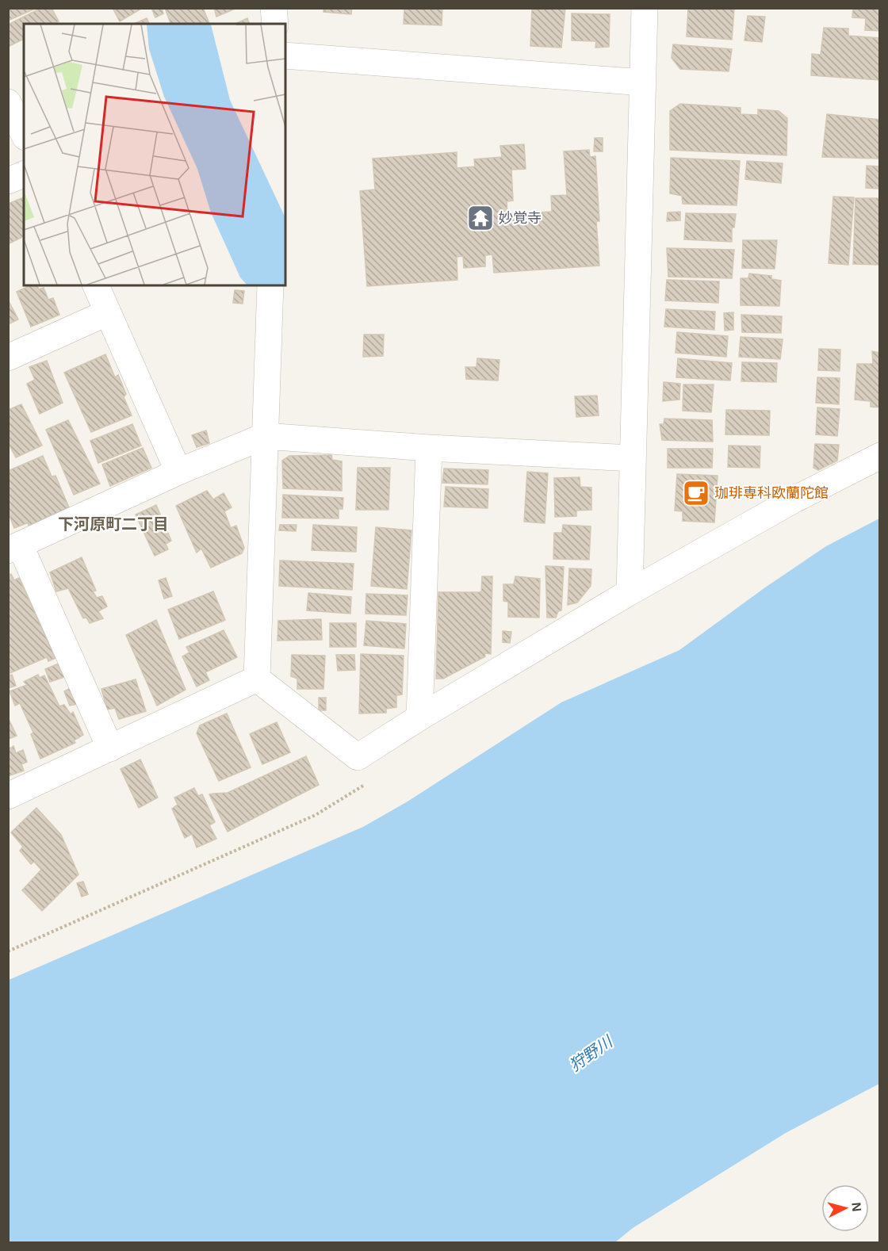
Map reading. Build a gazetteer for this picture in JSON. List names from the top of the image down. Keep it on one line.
{"districts":["下河原町二丁目"],"water":["狩野川"],"places":{"temple":["妙覚寺"],"cafe":["珈琲専科欧蘭陀館"]},"north":"right"}
